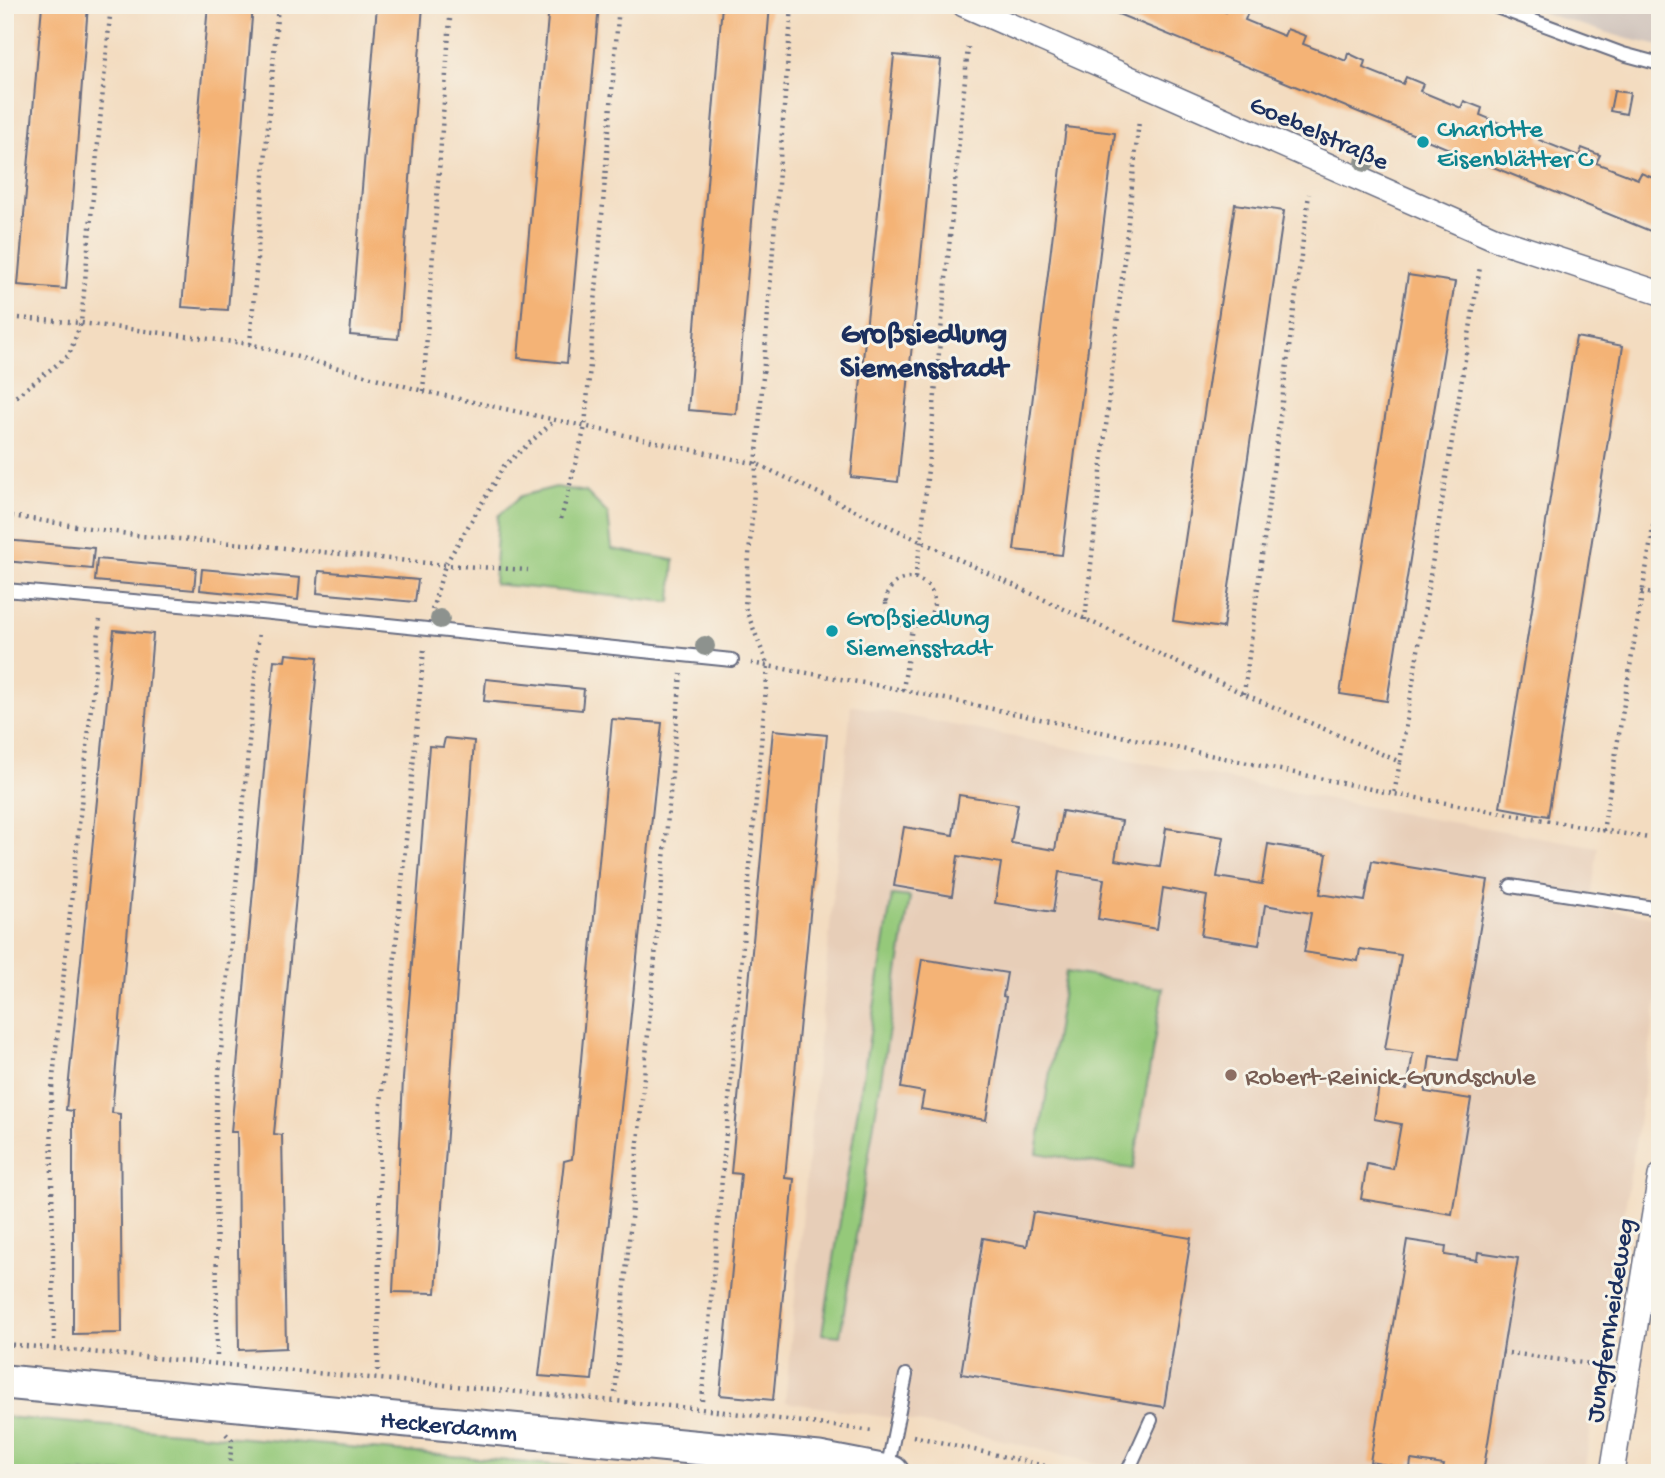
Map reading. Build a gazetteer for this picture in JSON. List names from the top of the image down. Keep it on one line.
{"streets":{"street":["Goebelstraße","Jungfernheideweg","Heckerdamm"]},"districts":["Großsiedlung Siemensstadt"],"places":["Charlotte Eisenblätter C","Großsiedlung Siemensstadt","Robert-Reinick-Grundschule"]}
